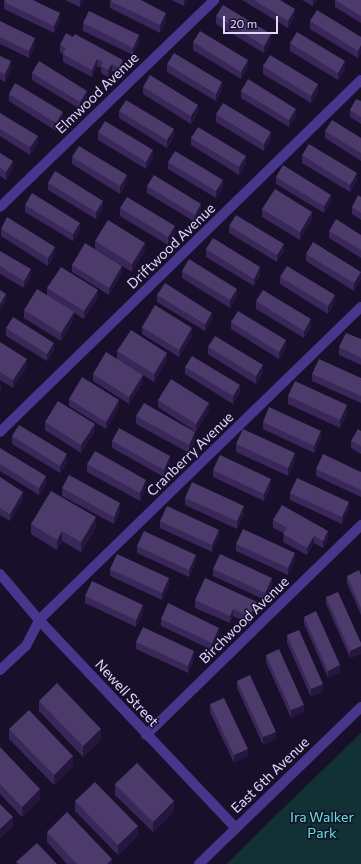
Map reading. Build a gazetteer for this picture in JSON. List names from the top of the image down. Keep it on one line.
{"streets":{"street":["Elmwood Avenue","Driftwood Avenue","Cranberry Avenue","Birchwood Avenue","Newell Street","East 6th Avenue"]},"crossings":[["Cranberry Avenue","Newell Street"],["Birchwood Avenue","Newell Street"],["Newell Street","East 6th Avenue"]],"parks":["Ira Walker Park"],"scale_bar":"20 m"}
